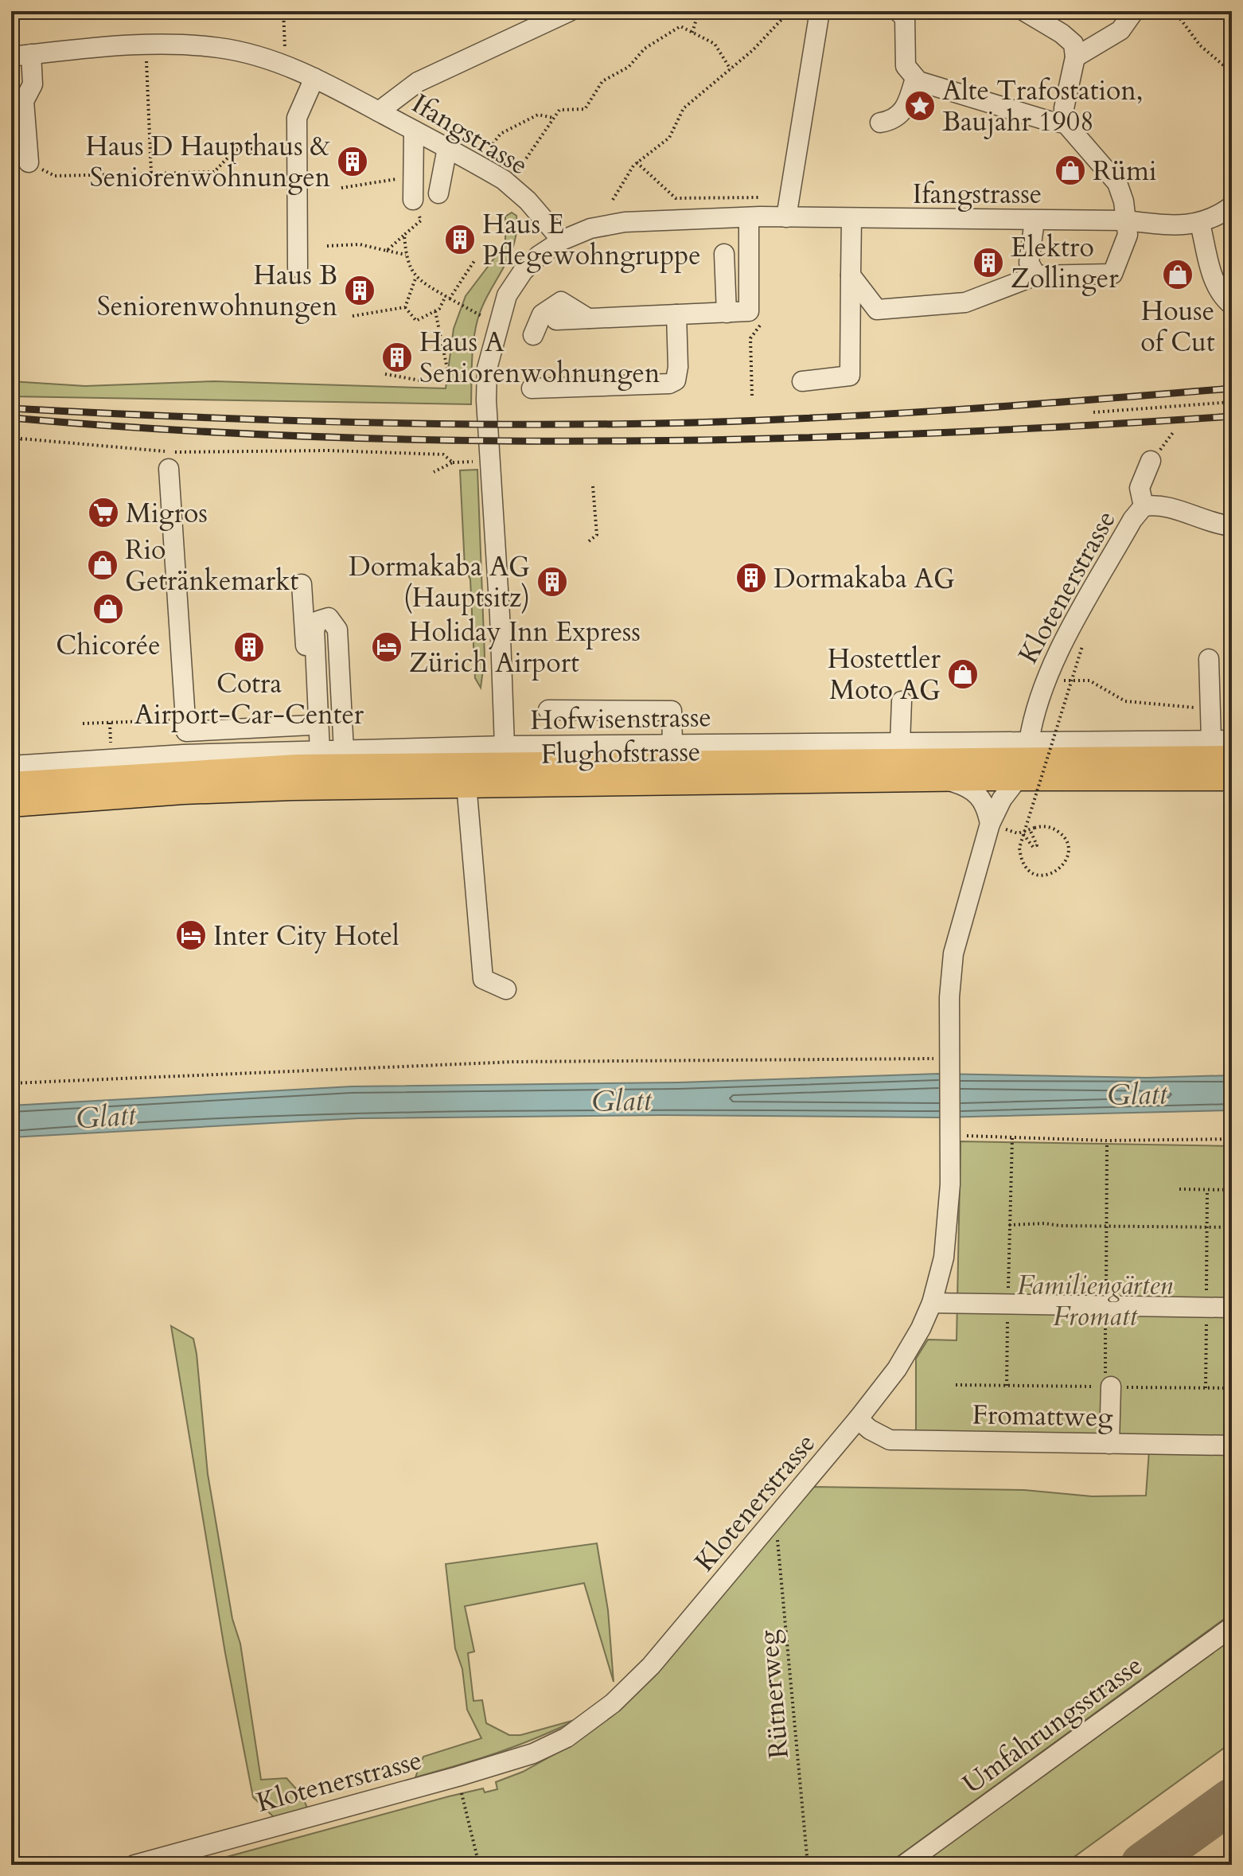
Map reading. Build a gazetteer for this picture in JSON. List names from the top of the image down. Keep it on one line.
{"streets":{"main road":["Flughofstrasse"],"street":["Ifangstrasse","Klotenerstrasse","Hofwisenstrasse","Fromattweg","Umfahrungsstrasse"],"path":["Rütnerweg"]},"crossings":[["Klotenerstrasse","Hofwisenstrasse"],["Klotenerstrasse","Flughofstrasse"],["Klotenerstrasse","Fromattweg"],["Klotenerstrasse","Rütnerweg"]],"water":["Glatt"],"parks":["Familiengärten Fromatt"],"places":{"place":["Alte Trafostation, Baujahr 1908"],"building":["Haus D Haupthaus & Seniorenwohnungen","Haus E Pflegewohngruppe","Elektro Zollinger","Haus B Seniorenwohnungen","Haus A Seniorenwohnungen","Dormakaba AG","Dormakaba AG (Hauptsitz)","Cotra Airport-Car-Center"],"shop":["Rümi","House of Cut","Rio Getränkemarkt","Chicorée","Hostettler Moto AG"],"supermarket":["Migros"],"hotel":["Holiday Inn Express Zürich Airport","Inter City Hotel"]}}
